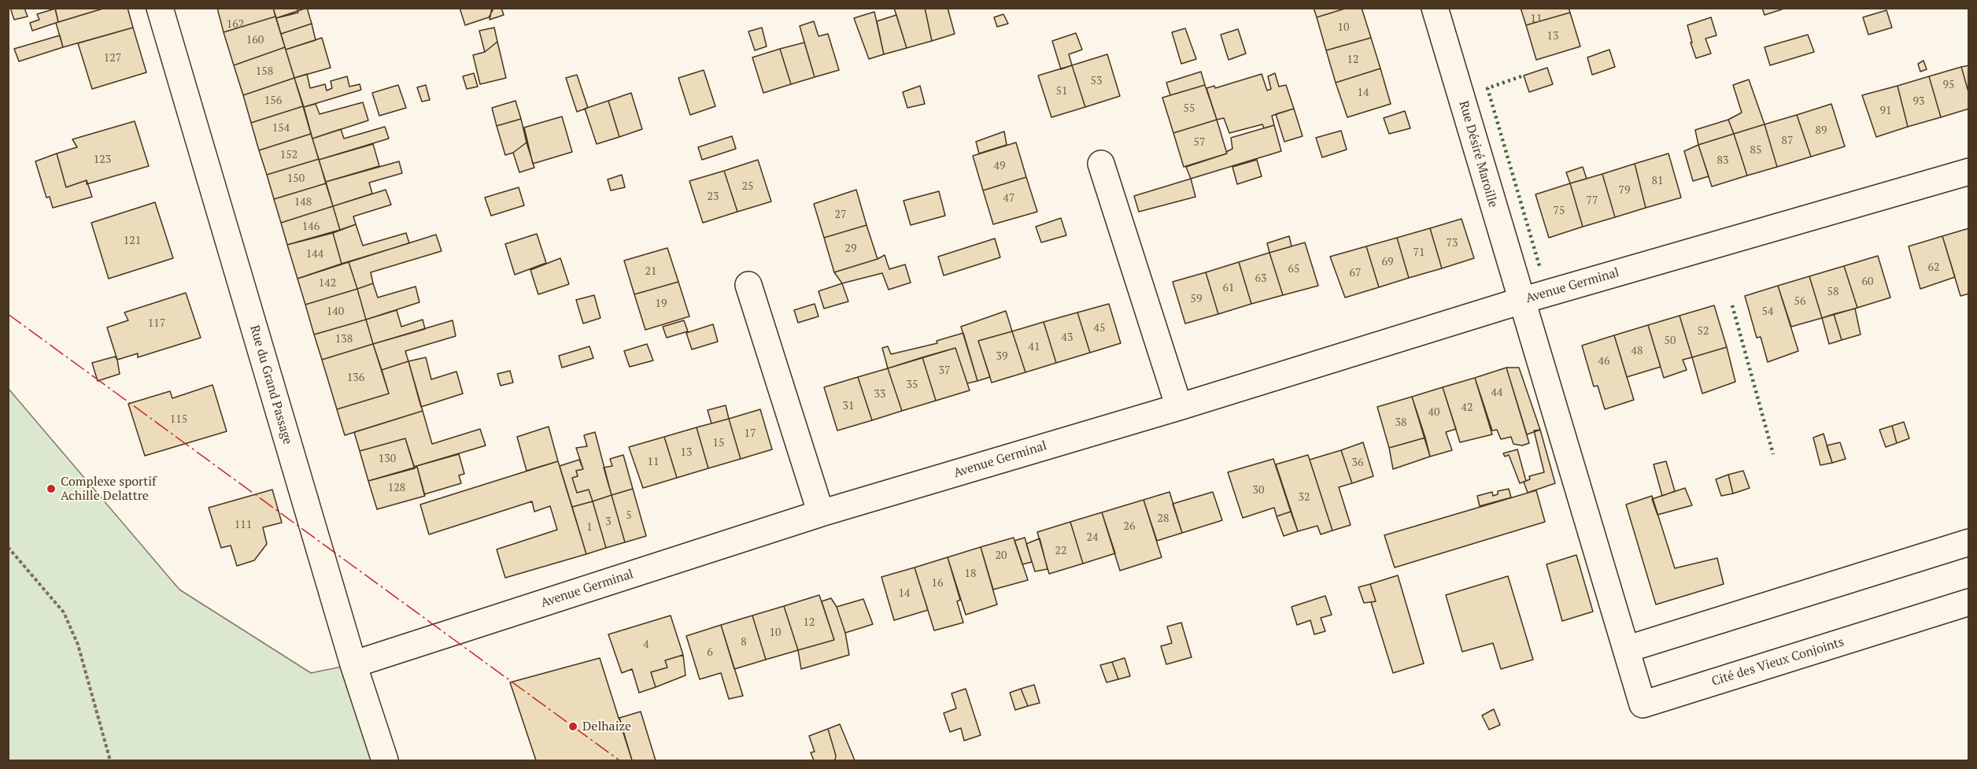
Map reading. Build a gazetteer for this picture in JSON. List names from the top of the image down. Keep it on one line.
{"streets":{"street":["Rue Désiré Maroille","Avenue Germinal","Rue du Grand Passage","Cité des Vieux Conjoints"]},"crossings":[["Rue Désiré Maroille","Avenue Germinal"],["Rue Désiré Maroille","Cité des Vieux Conjoints"],["Avenue Germinal","Rue du Grand Passage"],["Avenue Germinal","Cité des Vieux Conjoints"]],"places":["Complexe sportif Achille Delattre","Delhaize"],"house_numbers":["11","162","10","13","160","127","12","158","53","95","51","14","156","93","55","91","154","89","87","57","85","152","123","83","49","150","81","25","79","23","47","77","148","75","27","146","121","73","29","71","144","69","62","65","21","67","63","60","142","61","58","59","56","19","140","54","117","45","52","43","138","50","41","48","39","46","37","136","35","44","33","31","42","40","115","38","17","15","13","130","11","36","128","30","32","5","28","3","111","26","1","24","22","20","18","16","14","12","10","8","4","6"]}
